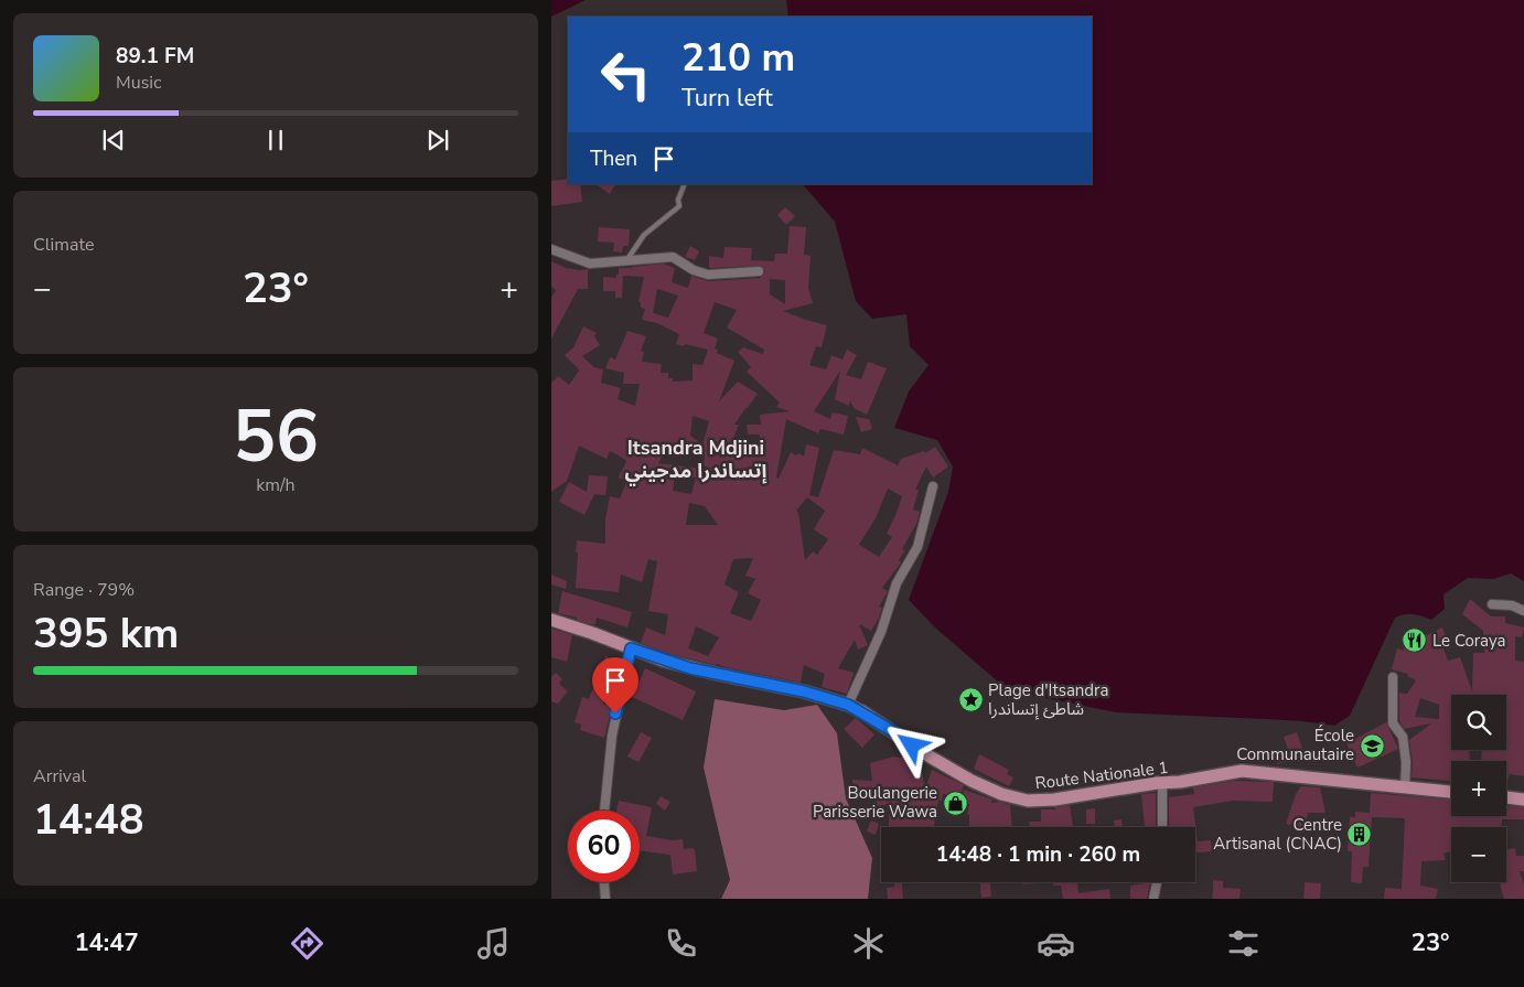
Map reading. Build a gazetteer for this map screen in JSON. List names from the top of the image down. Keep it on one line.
{"streets":{"main road":["Route Nationale 1"]},"districts":["Itsandra Mdjini إتساندرا مدجيني"],"places":{"restaurant":["Le Coraya"],"place":["Plage d'Itsandra شاطئ إتساندرا"],"school or university":["École Communautaire"],"shop":["Boulangerie Parisserie Wawa"],"building":["Centre Artisanal (CNAC)"]},"page":{"turn":["210 m","Turn left"],"song":["89.1 FM","Music"],"then":"Then","tile":["Climate",["56","km/h"],["Range · 79%","395 km"],["Arrival","14:48"]],"heat":["−","23°","+"],"map_buttons":["+","−"],"limit":"60","trip":"14:48 · 1 min · 260 m","tabs":["14:47","23°"]}}
